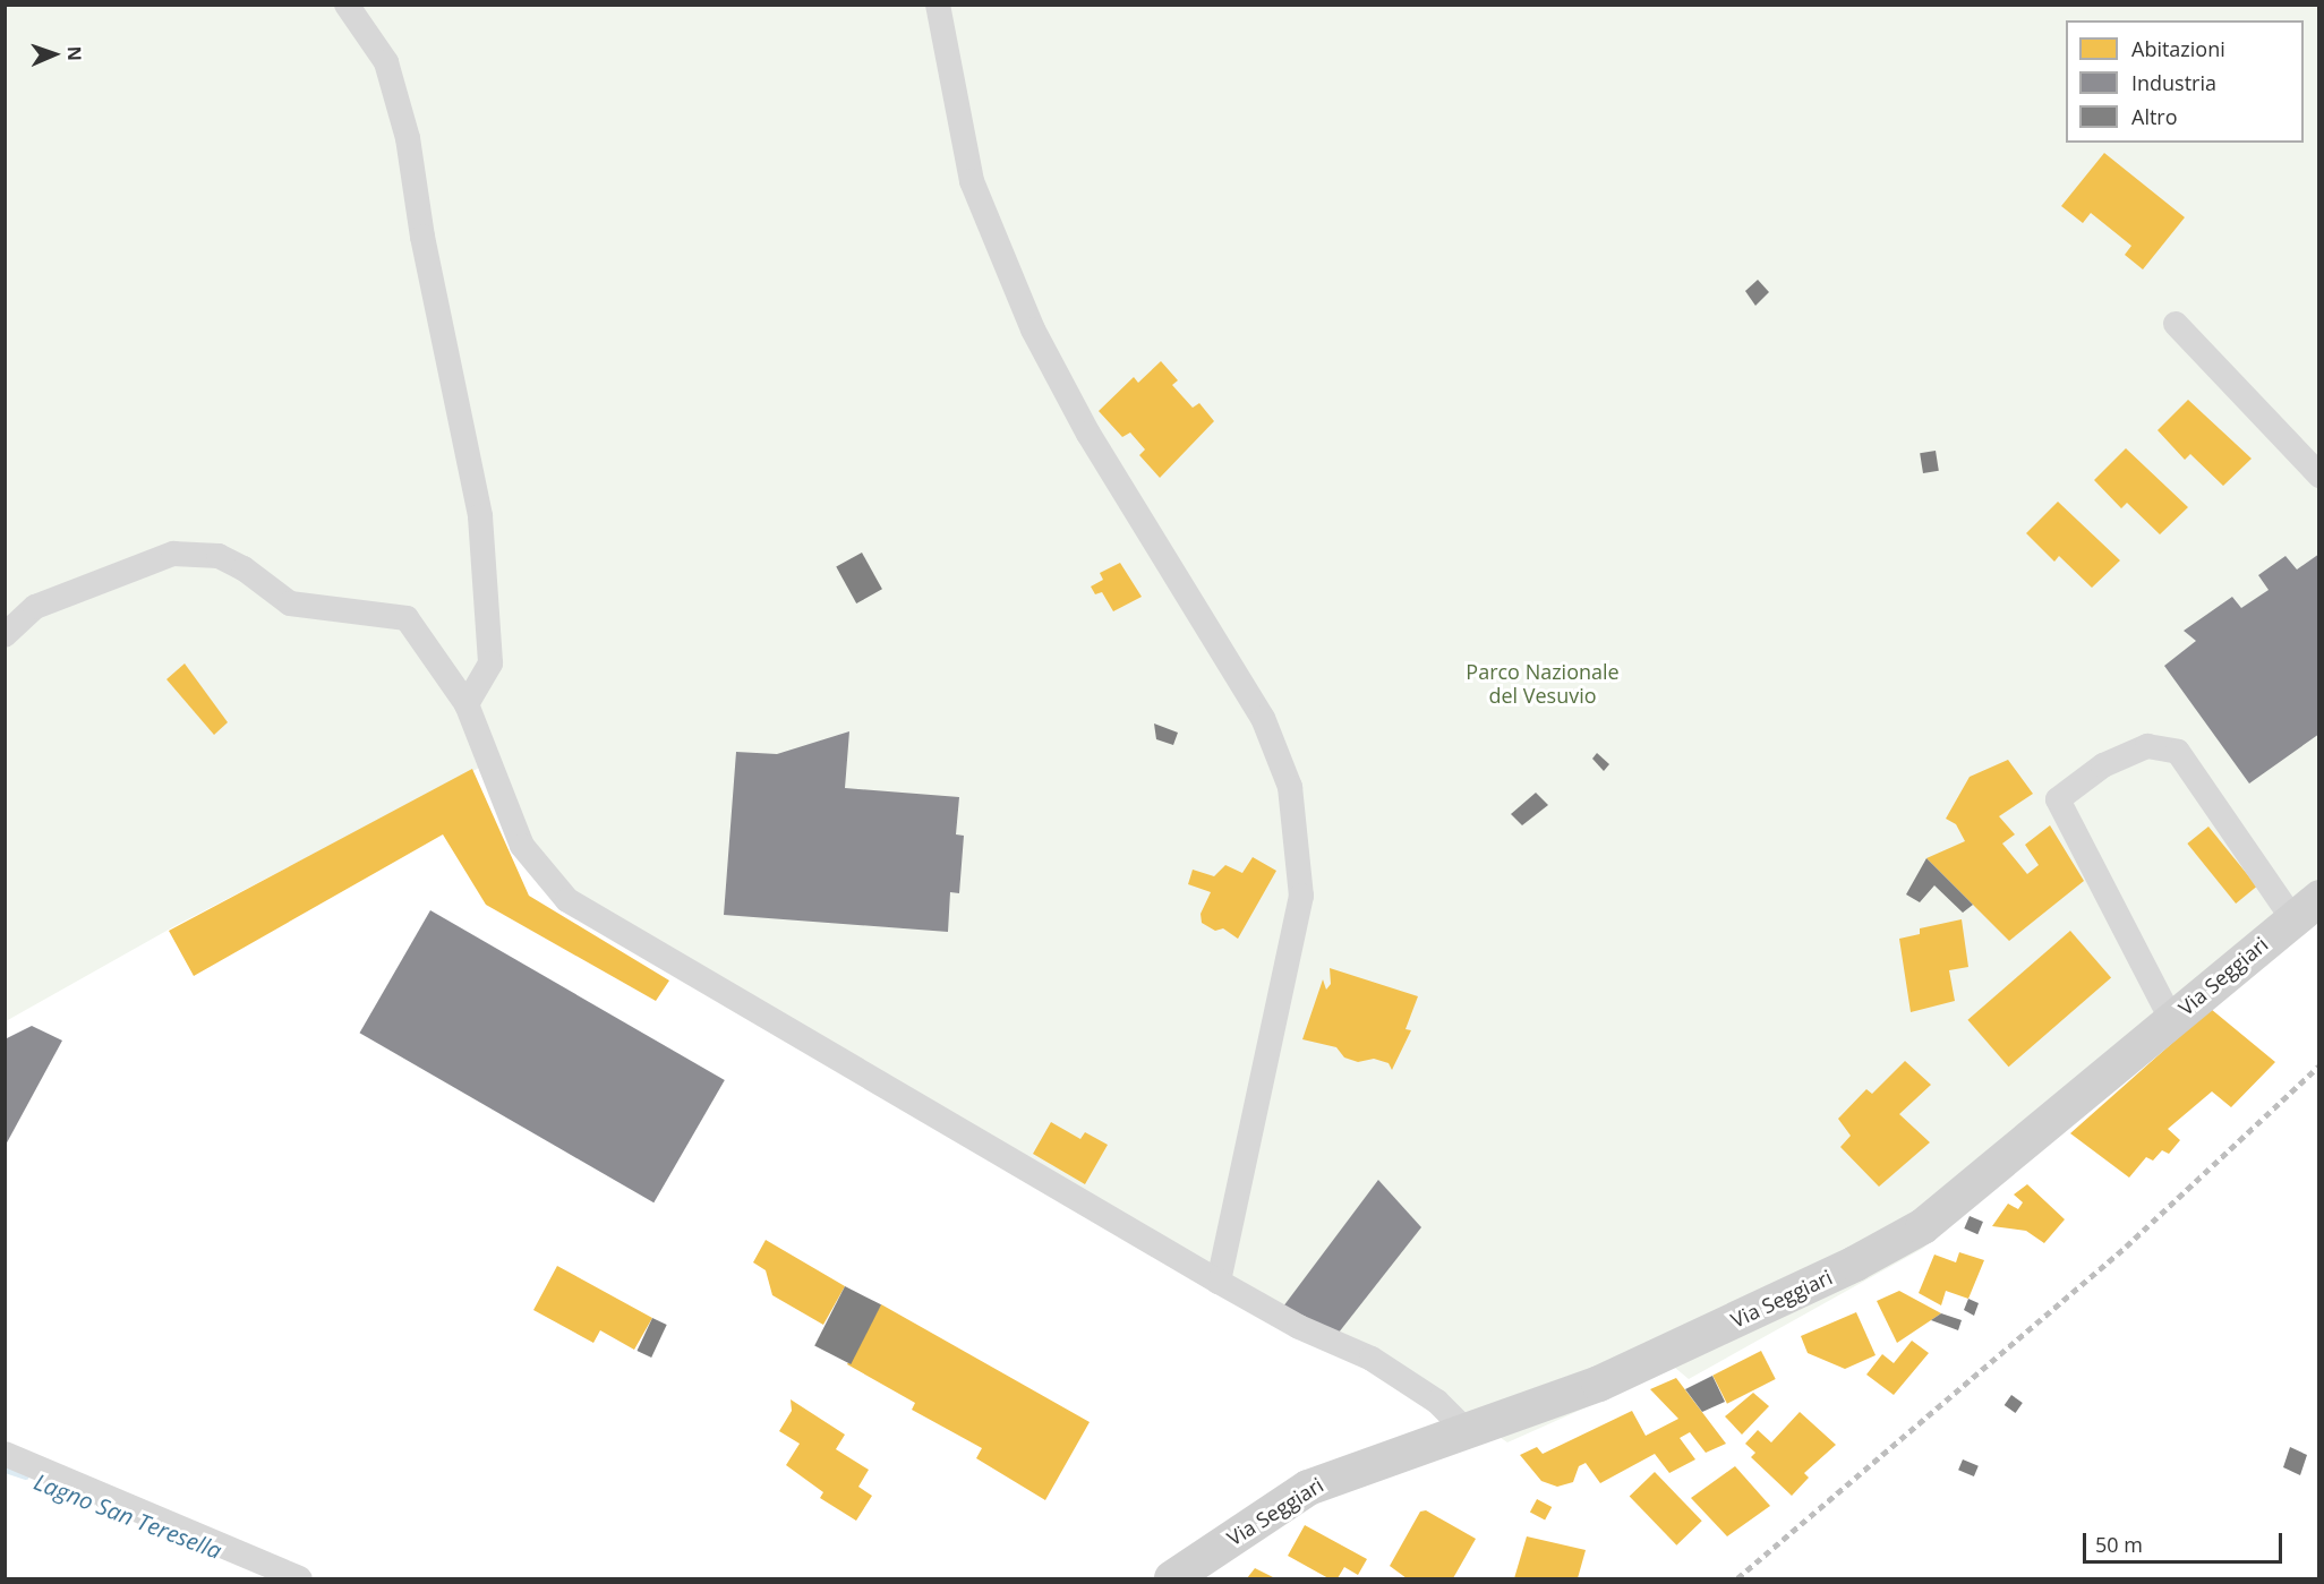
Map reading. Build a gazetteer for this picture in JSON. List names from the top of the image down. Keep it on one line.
{"streets":{"main road":["Via Seggiari"]},"water":["Lagno San Teresella"],"parks":["Parco Nazionale del Vesuvio"],"legend":["Abitazioni","Industria","Altro"],"scale_bar":"50 m","north":"right"}
